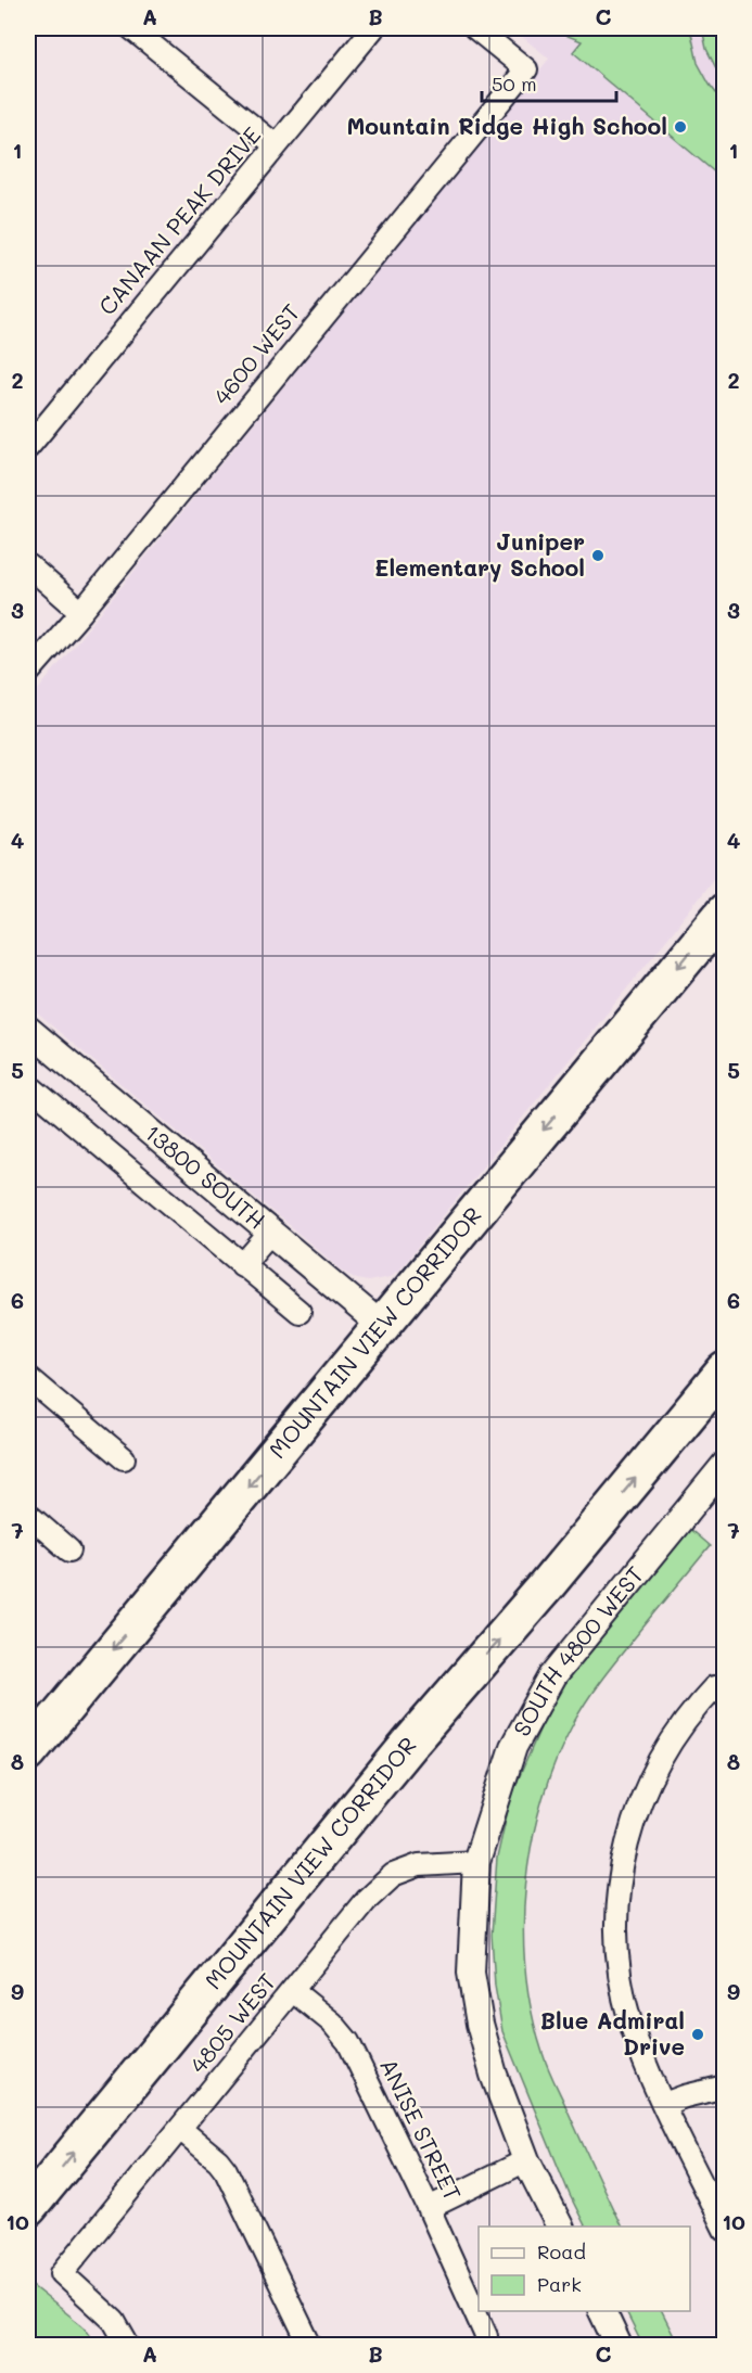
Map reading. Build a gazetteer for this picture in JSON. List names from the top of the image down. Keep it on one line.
{"streets":{"highway":["MOUNTAIN VIEW CORRIDOR"],"street":["CANAAN PEAK DRIVE","4600 WEST","13800 SOUTH","SOUTH 4800 WEST","4805 WEST","ANISE STREET"]},"crossings":[["13800 SOUTH","MOUNTAIN VIEW CORRIDOR"],["SOUTH 4800 WEST","4805 WEST"],["4805 WEST","ANISE STREET"]],"places":["Mountain Ridge High School","Juniper Elementary School","Blue Admiral Drive"],"legend":["Road","Park"],"scale_bar":"50 m","grid":{"columns":["A","B","C"],"rows":["1","2","3","4","5","6","7","8","9","10"]}}
